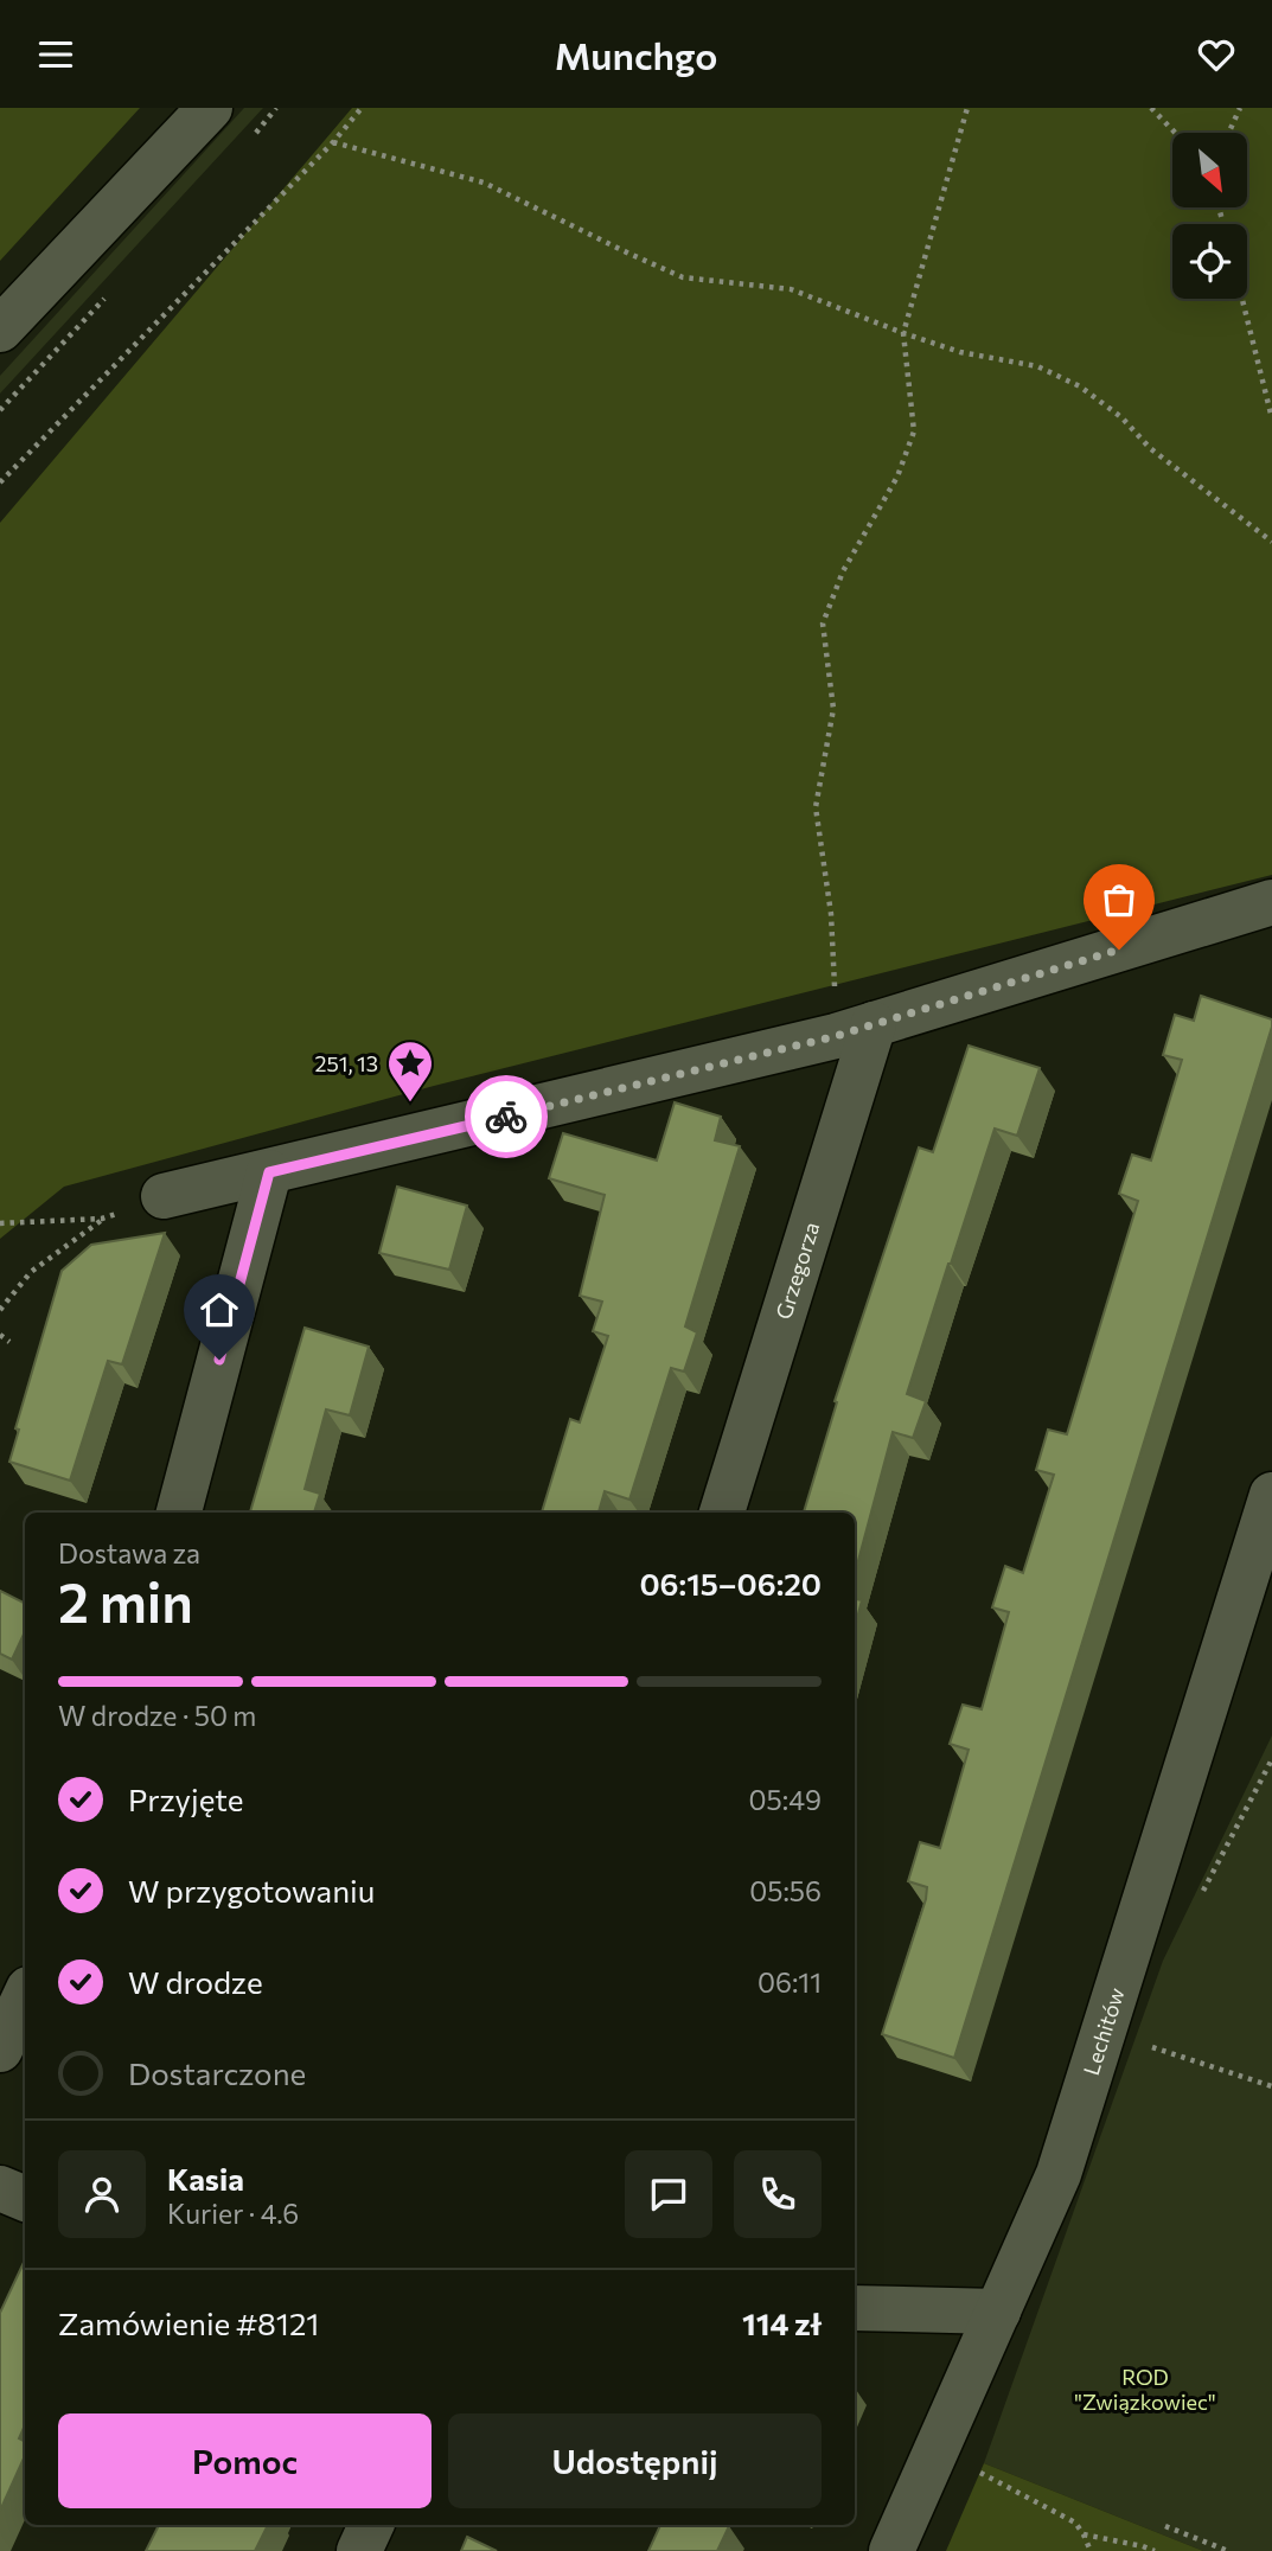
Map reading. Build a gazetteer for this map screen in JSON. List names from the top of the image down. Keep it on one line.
{"streets":{"street":["Grzegorza","Lechitów"]},"parks":["ROD \"Związkowiec\""],"places":{"place":["251, 13"]},"north":"bottom right","page":{"header":"Munchgo","heading":["2 min","Dostawa za","06:15–06:20"],"panel":["Kasia","Kurier · 4.6","Zamówienie #8121","114 zł"],"bar":"W drodze · 50 m","list":[["Przyjęte","05:49"],["W przygotowaniu","05:56"],["W drodze","06:11"],"Dostarczone"],"buttons":["Pomoc","Udostępnij"]}}
